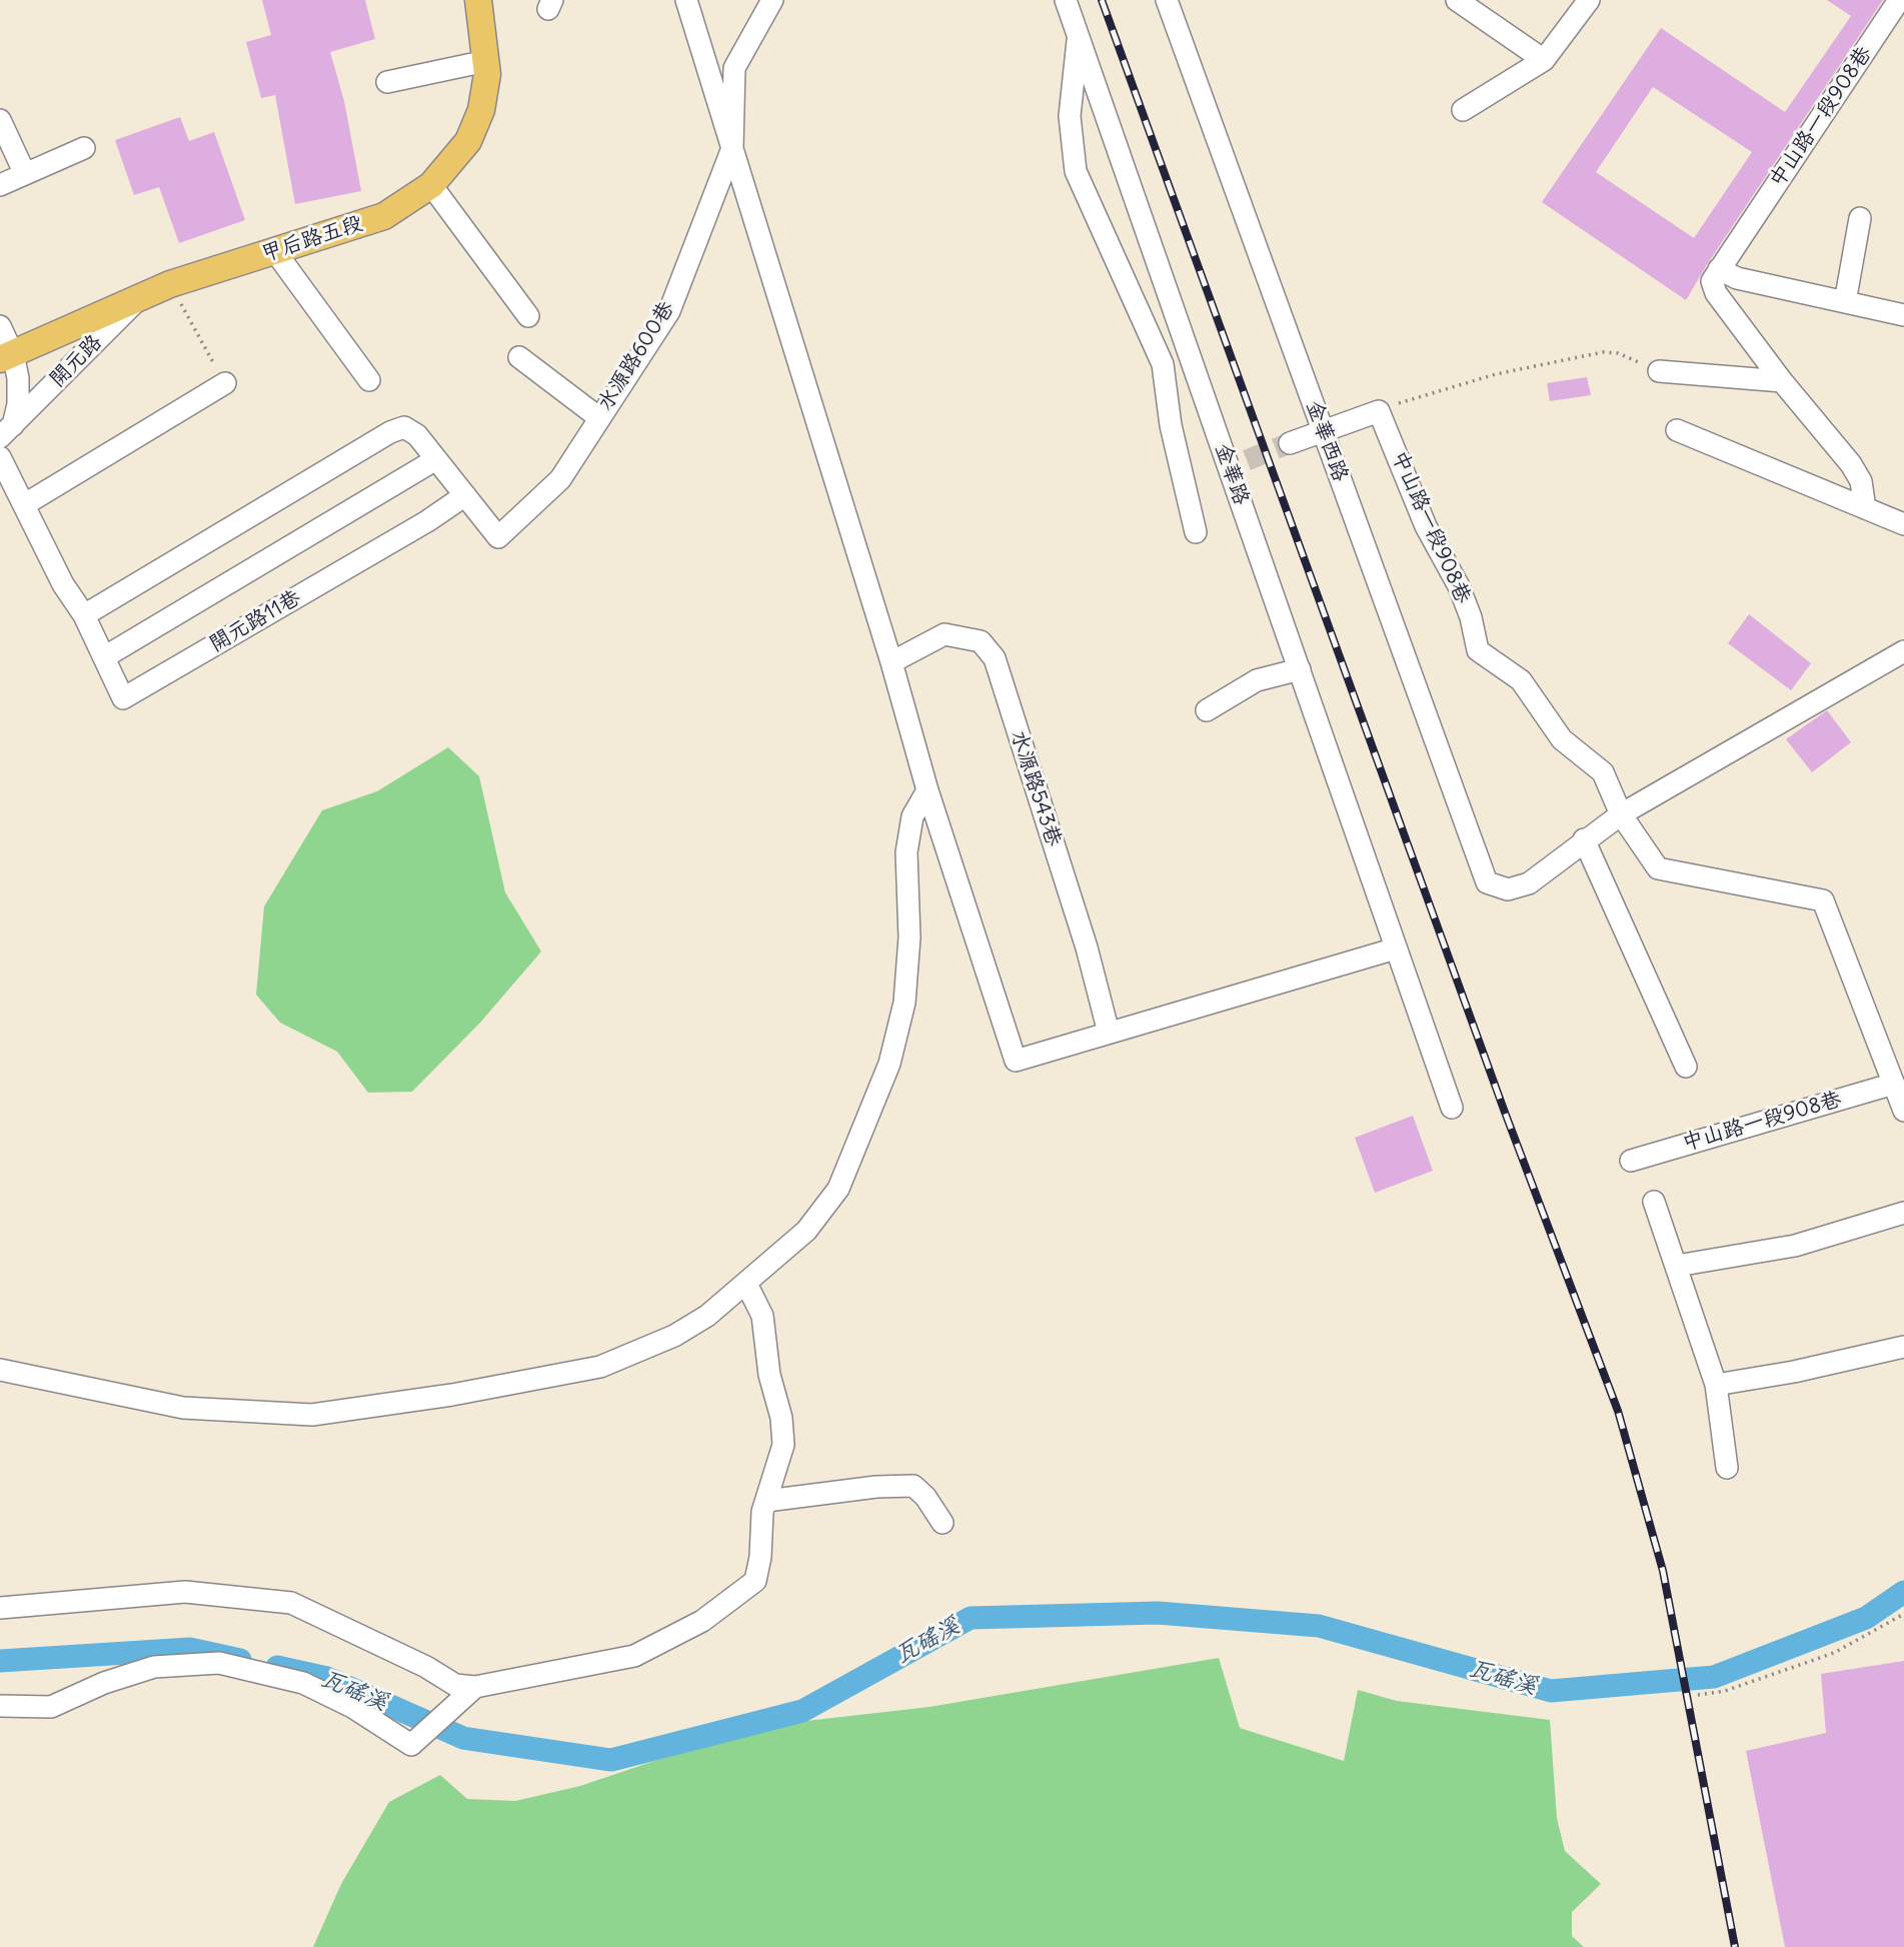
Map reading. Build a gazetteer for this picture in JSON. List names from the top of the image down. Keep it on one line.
{"streets":{"main road":["甲后路五段"],"street":["中山路一段908巷","水源路600巷","開元路","金華西路","金華路","開元路11巷","水源路543巷"]},"crossings":[["甲后路五段","開元路"],["水源路600巷","開元路11巷"]],"water":["瓦磘溪"]}
